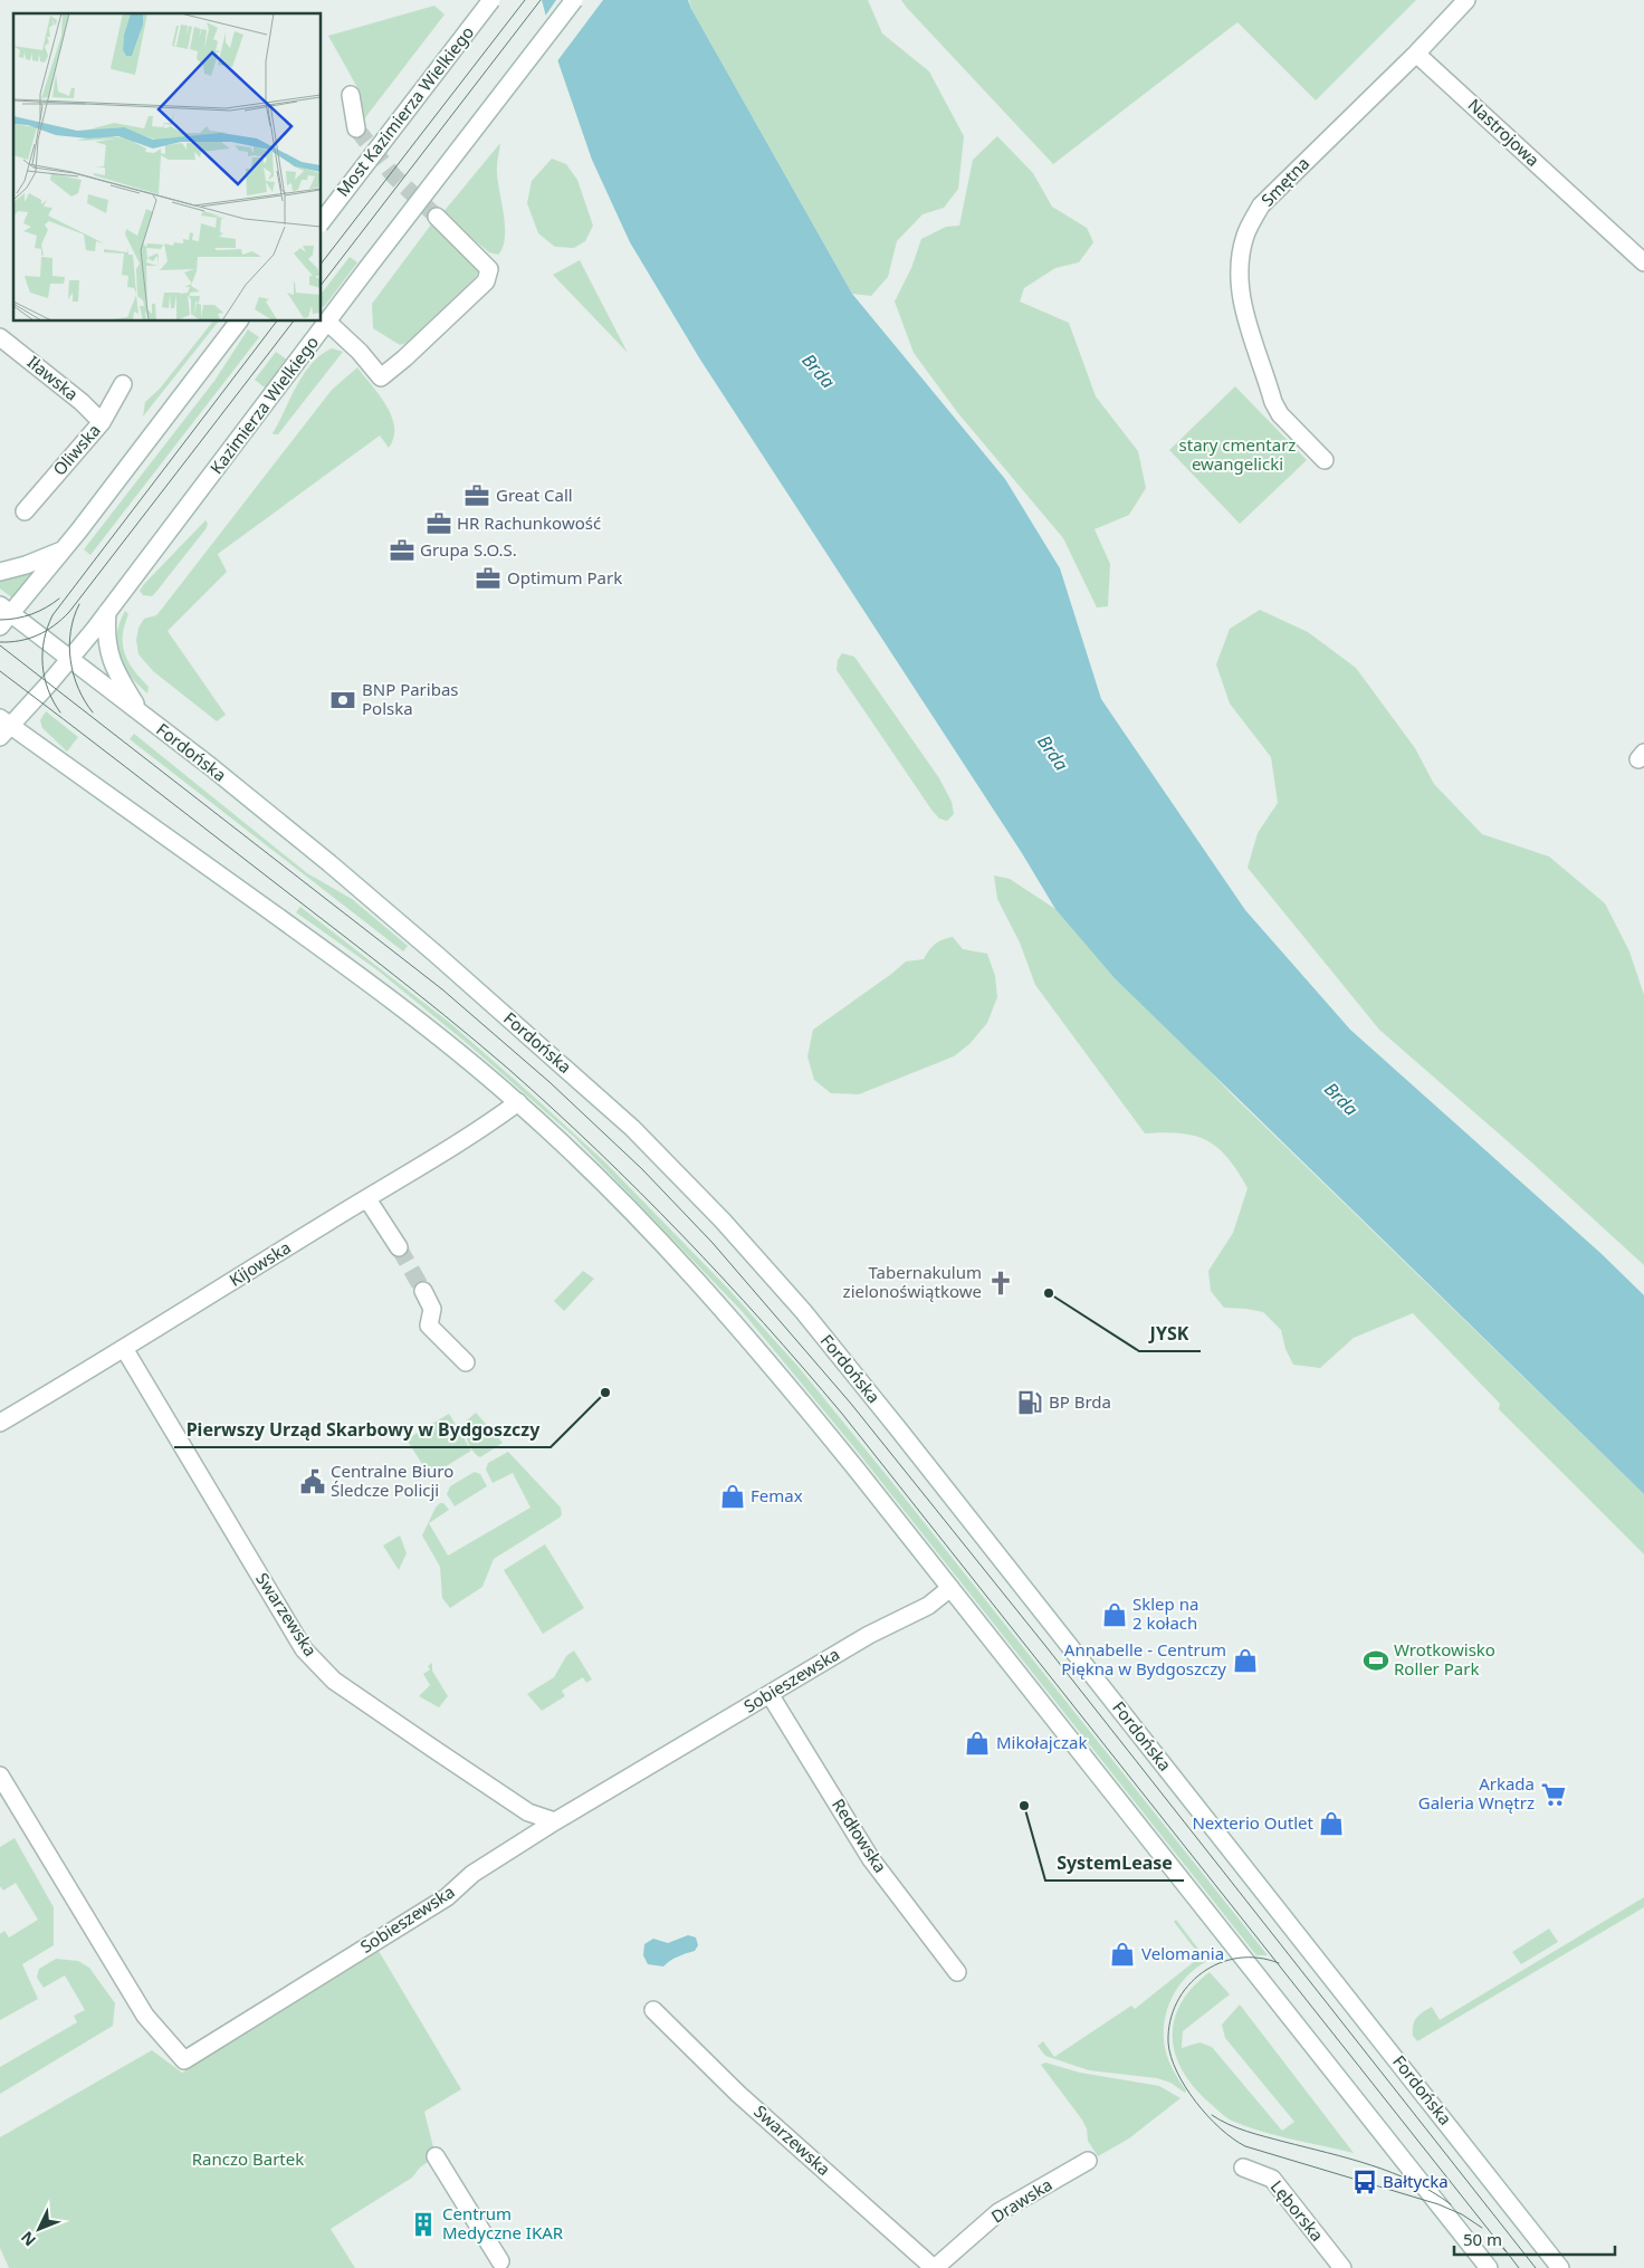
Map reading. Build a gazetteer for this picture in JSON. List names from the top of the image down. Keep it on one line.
{"streets":{"main road":["Most Kazimierza Wielkiego","Nastrojowa","Smętna","Iławska","Kazimierza Wielkiego","Oliwska","Fordońska","Kijowska","Swarzewska","Sobieszewska","Redłowska","Drawska","Lęborska"]},"crossings":[["Nastrojowa","Smętna"],["Iławska","Oliwska"],["Kazimierza Wielkiego","Fordońska"],["Kijowska","Swarzewska"],["Swarzewska","Sobieszewska"],["Swarzewska","Drawska"],["Sobieszewska","Redłowska"]],"water":["Brda"],"parks":["stary cmentarz ewangelicki","Ranczo Bartek"],"places":{"office":["Great Call","HR Rachunkowość","Grupa S.O.S.","Optimum Park"],"bank":["BNP Paribas Polska"],"church":["Tabernakulum zielonoświątkowe"],"other":["JYSK","Pierwszy Urząd Skarbowy w Bydgoszczy","SystemLease"],"fuel station":["BP Brda"],"public building":["Centralne Biuro Śledcze Policji"],"shop":["Femax","Sklep na 2 kołach","Annabelle - Centrum Piękna w Bydgoszczy","Mikołajczak","Nexterio Outlet","Velomania"],"sports":["Wrotkowisko Roller Park"],"supermarket":["Arkada Galeria Wnętrz"],"bus stop":["Bałtycka"],"building":["Centrum Medyczne IKAR"]},"scale_bar":"50 m","north":"bottom left"}
